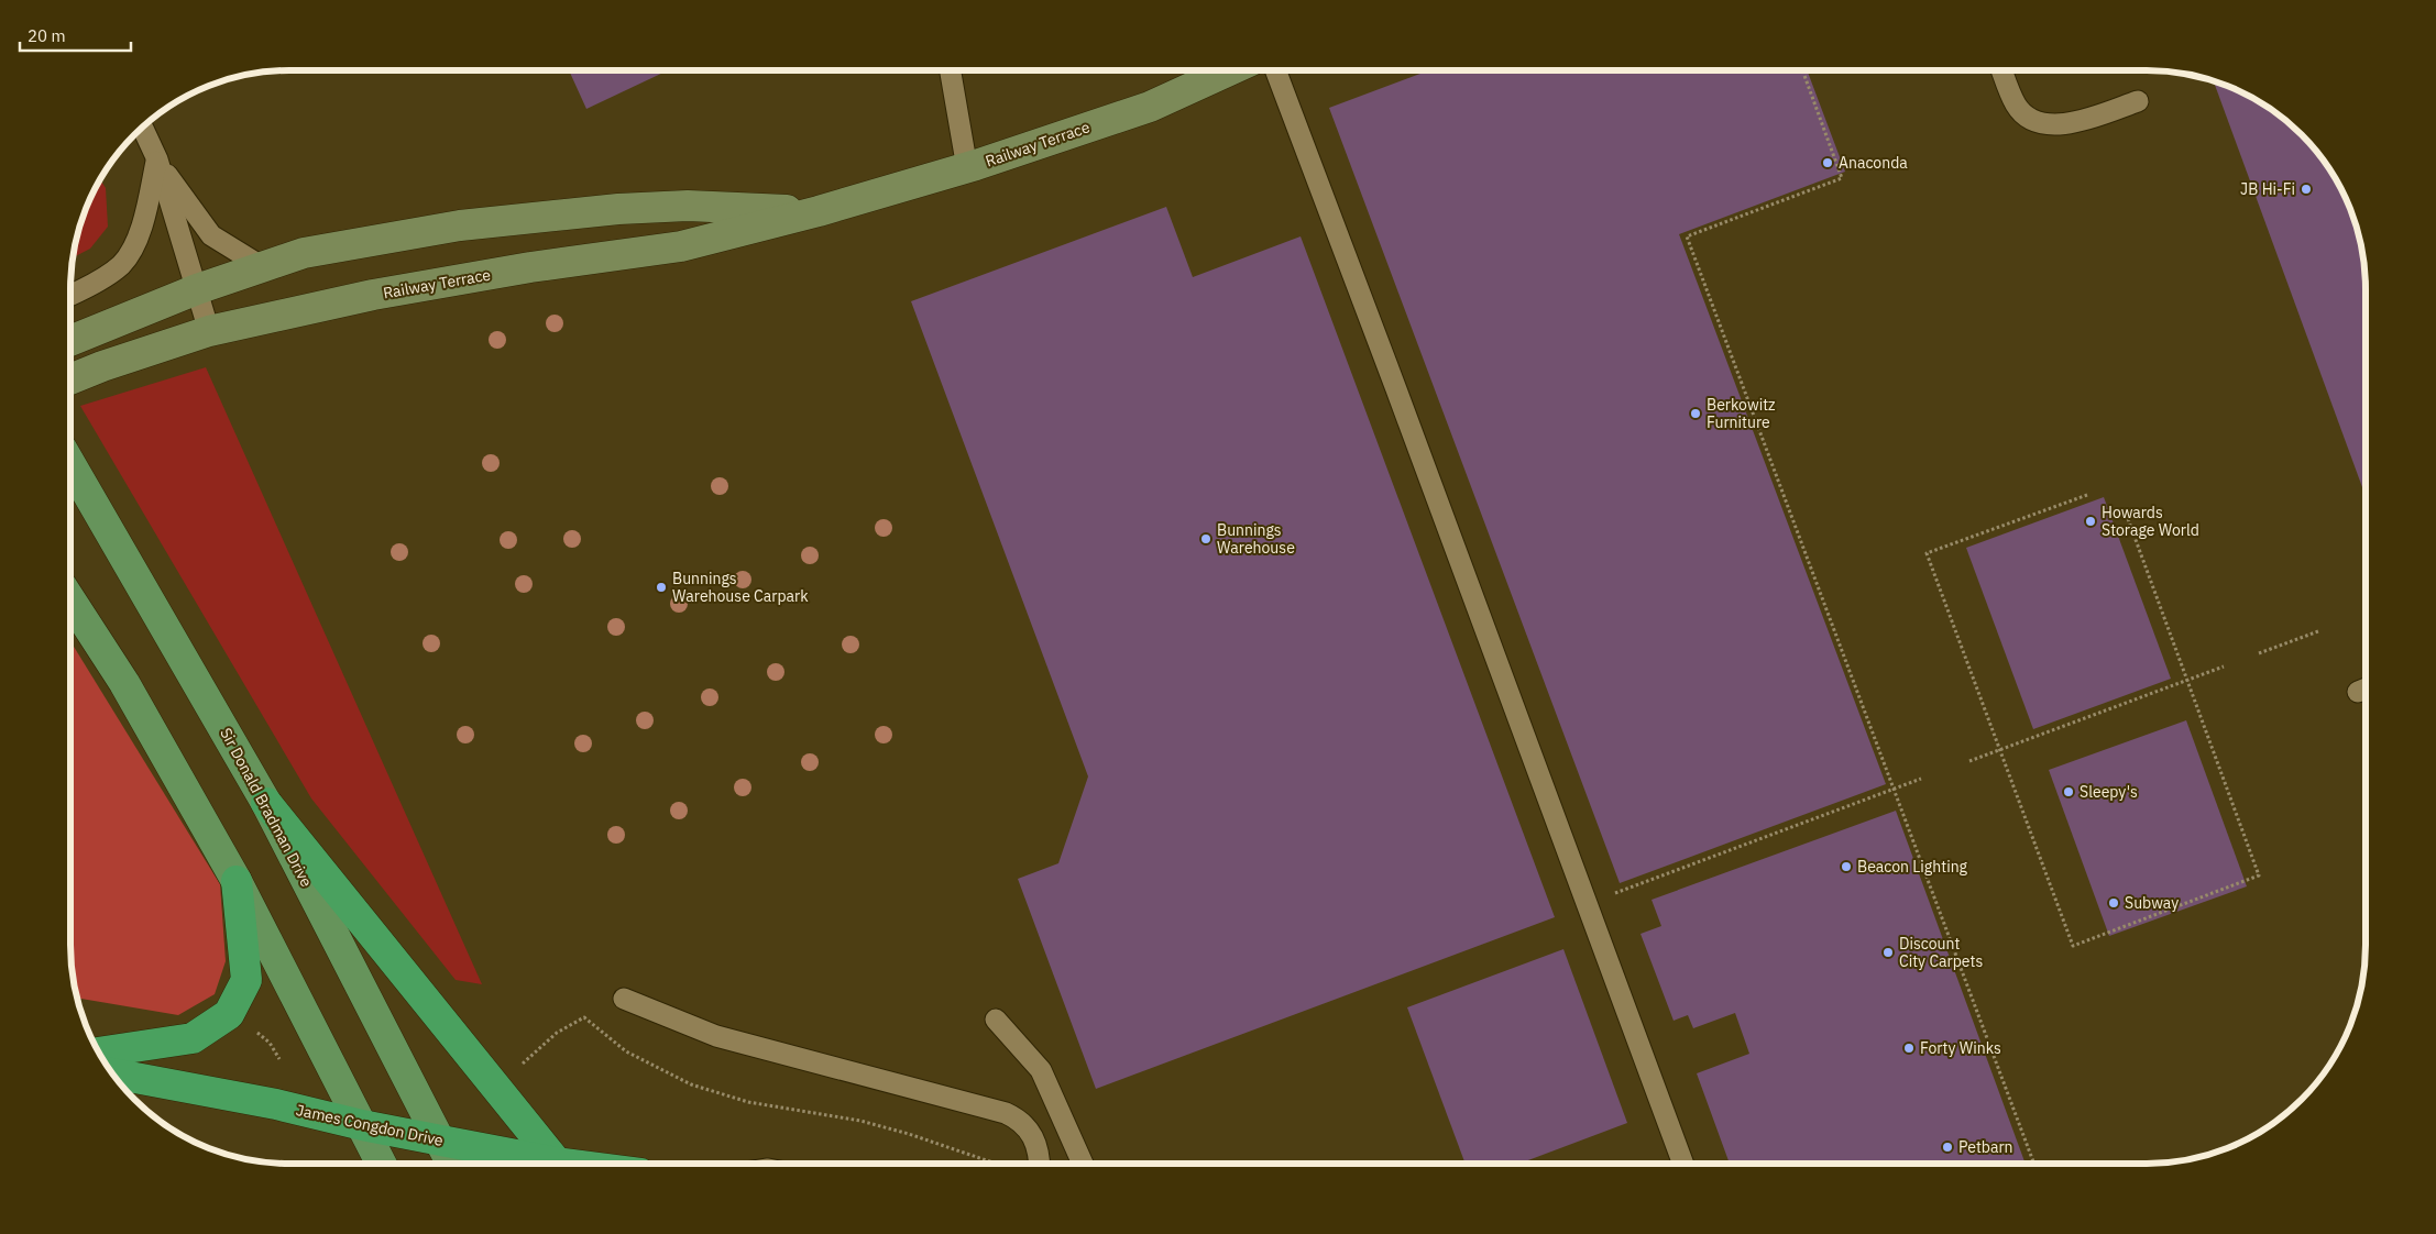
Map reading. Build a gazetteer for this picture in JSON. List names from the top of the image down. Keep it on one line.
{"streets":{"highway":["James Congdon Drive"],"main road":["Railway Terrace","Sir Donald Bradman Drive"]},"crossings":[["Sir Donald Bradman Drive","James Congdon Drive"]],"places":["Anaconda","JB Hi-Fi","Berkowitz Furniture","Howards Storage World","Bunnings Warehouse","Bunnings Warehouse Carpark","Sleepy's","Beacon Lighting","Subway","Discount City Carpets","Forty Winks","Petbarn"],"scale_bar":"20 m"}
